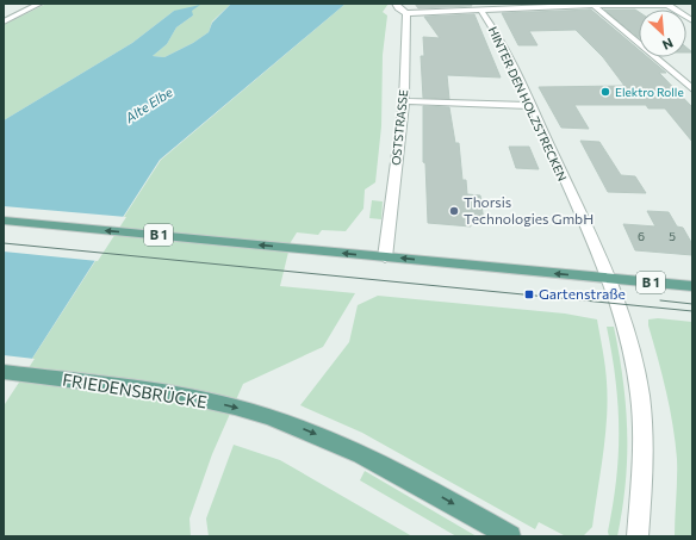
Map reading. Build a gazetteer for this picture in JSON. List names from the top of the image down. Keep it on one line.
{"streets":{"main road":["B 1","FRIEDENSBRÜCKE"],"street":["HINTER DEN HOLZSTRECKEN","OSTSTRASSE"]},"crossings":[["HINTER DEN HOLZSTRECKEN","B 1"],["OSTSTRASSE","B 1"]],"one_way":["FRIEDENSBRÜCKE"],"water":["Alte Elbe"],"places":{"other":["Elektro Rolle","Thorsis Technologies GmbH"],"transit":["Gartenstraße"]},"house_numbers":["6","5"],"north":"bottom right"}
